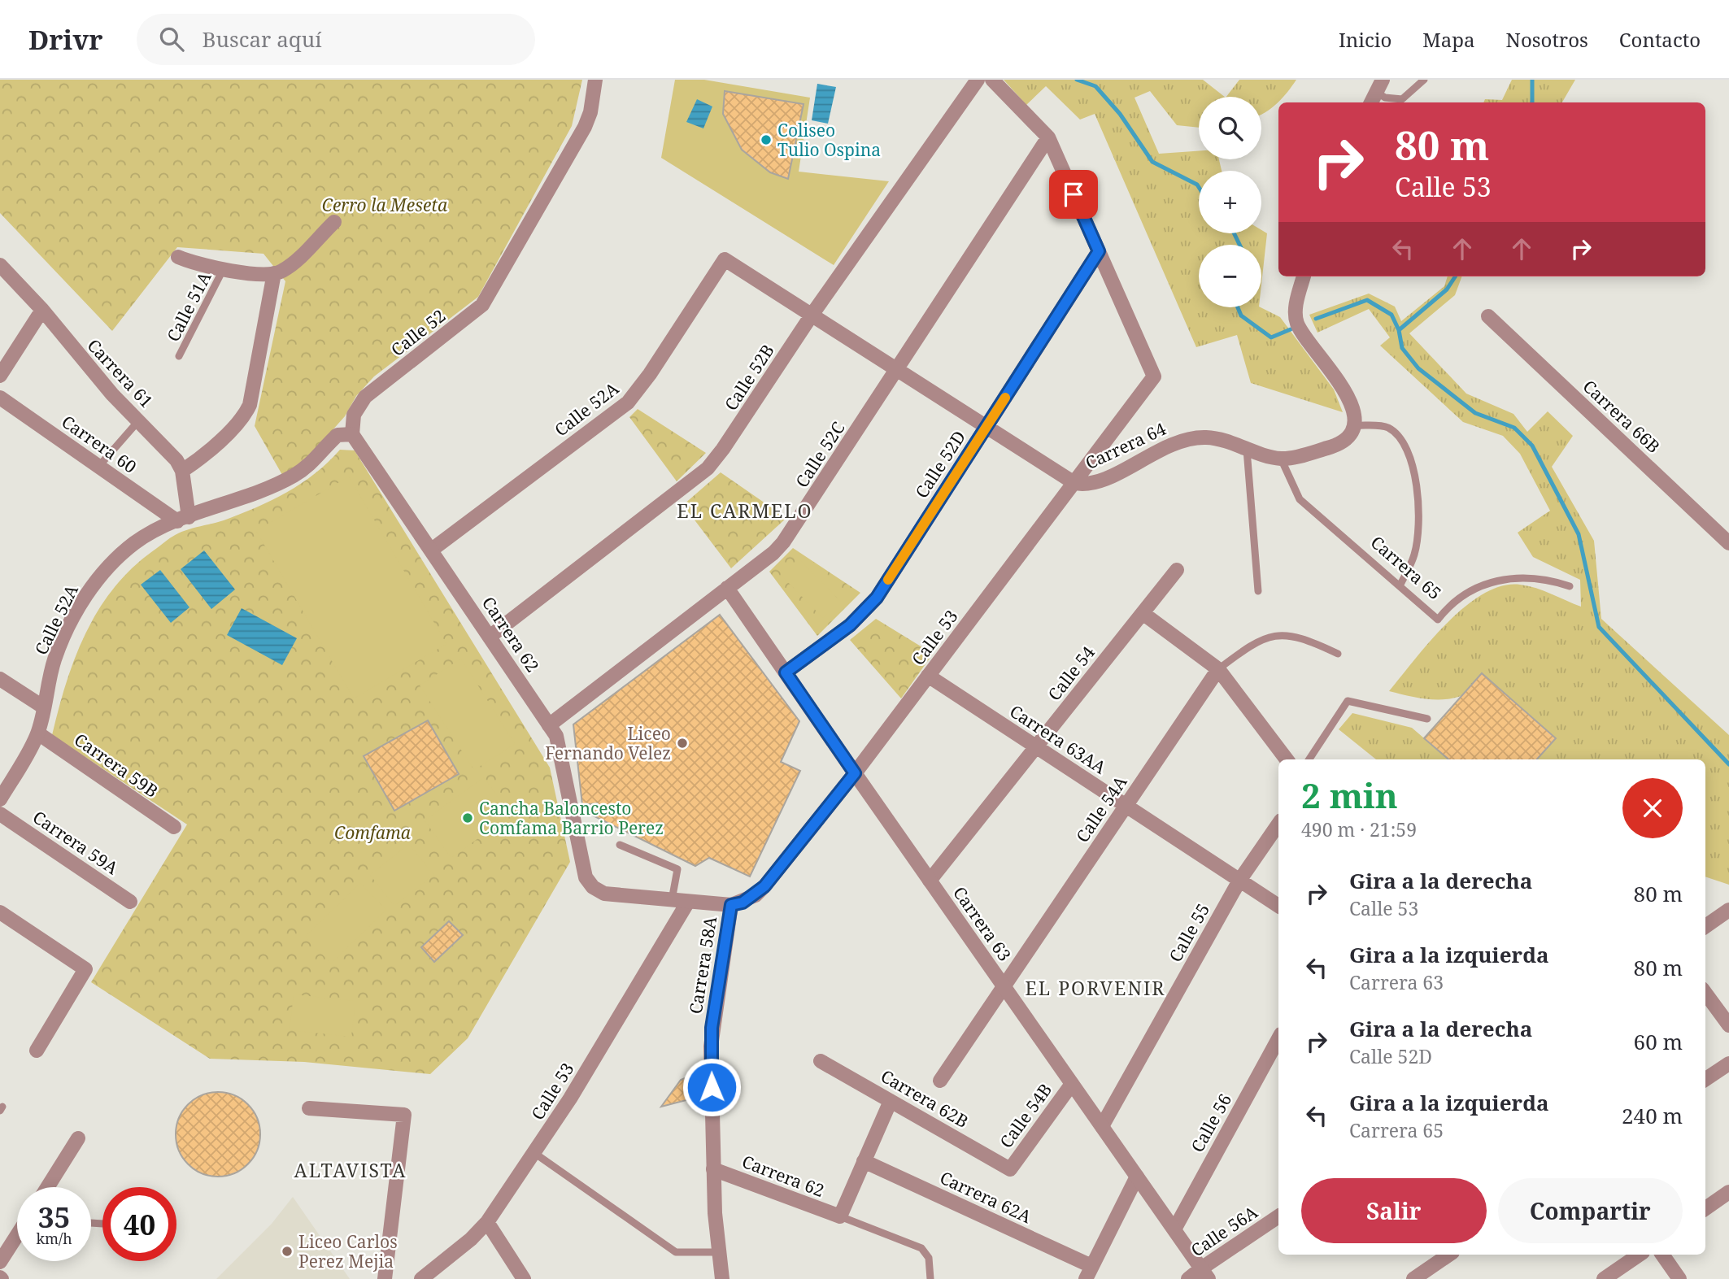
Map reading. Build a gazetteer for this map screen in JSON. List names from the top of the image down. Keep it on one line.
{"streets":{"street":["Calle 52","Carrera 61","Calle 52B","Calle 52A","Carrera 66B","Carrera 60","Carrera 64","Calle 52C","Calle 52D","Carrera 62","Calle 53","Calle 54","Carrera 63AA","Carrera 59B","Calle 54A","Carrera 59A","Carrera 63","Calle 55","Carrera 58A","Carrera 62B","Calle 54B","Calle 56","Carrera 62A","Calle 56A"],"lane":["Calle 51A","Carrera 65"]},"crossings":[["Calle 52","Carrera 62"],["Carrera 61","Calle 52A"],["Carrera 61","Carrera 60"],["Calle 52B","Carrera 64"],["Calle 52B","Carrera 62"],["Calle 52A","Carrera 60"],["Calle 52A","Carrera 64"],["Calle 52A","Carrera 62"],["Calle 52A","Carrera 59B"],["Carrera 64","Calle 52C"],["Carrera 64","Calle 52D"],["Carrera 64","Carrera 65"],["Carrera 64","Calle 53"],["Calle 52C","Carrera 62"],["Calle 52C","Carrera 63"],["Calle 52D","Calle 53"],["Calle 52D","Carrera 63"],["Carrera 62","Carrera 58A"],["Calle 53","Carrera 63AA"],["Calle 53","Carrera 63"],["Calle 53","Carrera 58A"],["Calle 54","Carrera 63AA"],["Calle 54","Carrera 63"],["Carrera 63AA","Calle 54A"],["Carrera 63AA","Calle 55"],["Calle 54A","Carrera 63"],["Carrera 63","Calle 55"],["Carrera 63","Calle 54B"],["Carrera 63","Calle 56"],["Carrera 63","Calle 56A"],["Carrera 62B","Calle 54B"]],"districts":["EL CARMELO","EL PORVENIR","ALTAVISTA"],"parks":["Cerro la Meseta","Comfama"],"places":["Coliseo Tulio Ospina","Liceo Fernando Velez","Cancha Baloncesto Comfama Barrio Perez","Liceo Carlos Perez Mejia"],"page":{"header":"Drivr","search":"Buscar aquí","nav":["Inicio","Mapa","Nosotros","Contacto"],"map_buttons":["+","−"],"turn":["80 m","Calle 53"],"heading":["2 min","490 m · 21:59"],"list":[{"name":"Gira a la derecha","note":"Calle 53","value":"80 m"},{"name":"Gira a la izquierda","note":"Carrera 63","value":"80 m"},{"name":"Gira a la derecha","note":"Calle 52D","value":"60 m"},{"name":"Gira a la izquierda","note":"Carrera 65","value":"240 m"}],"buttons":["Salir","Compartir"],"speed":"35 km/h","limit":"40"}}
